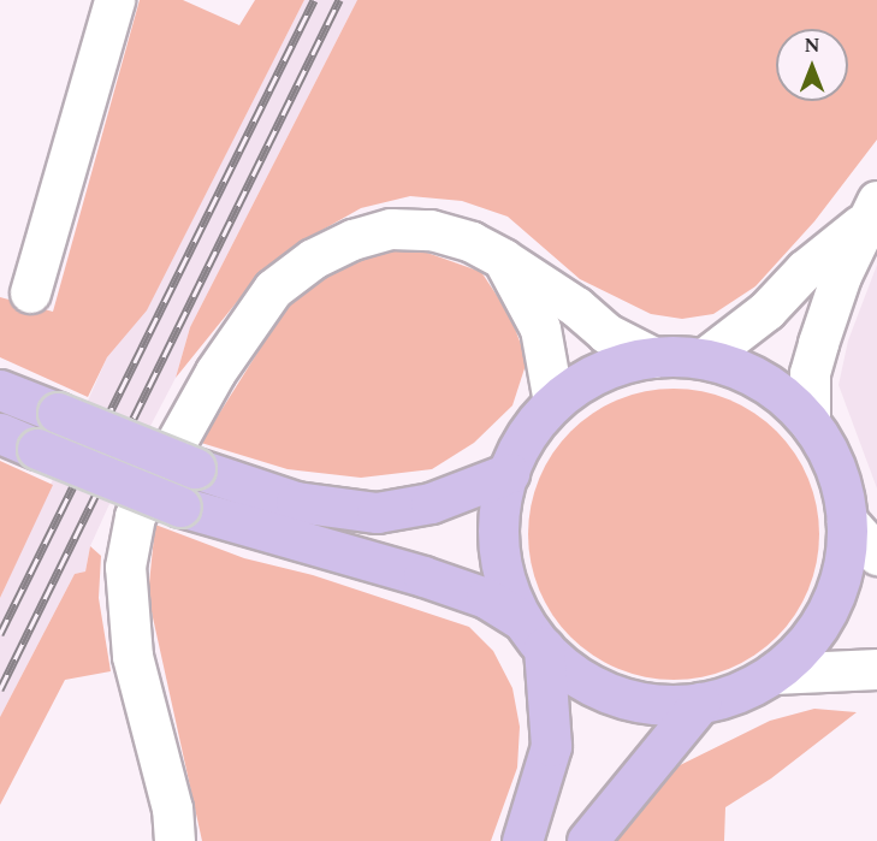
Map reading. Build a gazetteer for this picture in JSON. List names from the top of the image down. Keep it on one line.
{"north":"top"}
